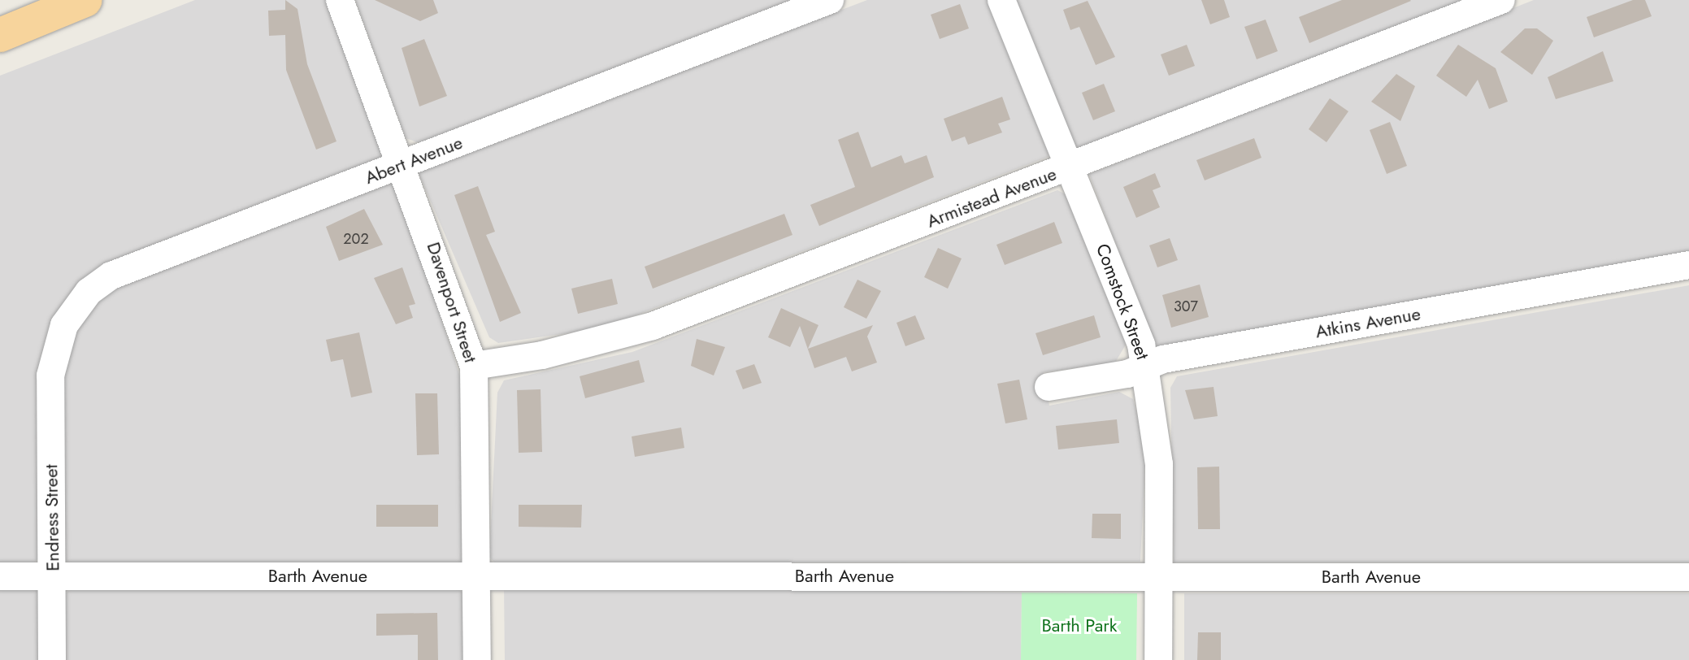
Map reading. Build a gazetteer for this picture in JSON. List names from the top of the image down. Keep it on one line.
{"streets":{"street":["Abert Avenue","Armistead Avenue","Comstock Street","Davenport Street","Atkins Avenue","Endress Street","Barth Avenue"]},"crossings":[["Abert Avenue","Davenport Street"],["Abert Avenue","Endress Street"],["Armistead Avenue","Comstock Street"],["Armistead Avenue","Davenport Street"],["Comstock Street","Atkins Avenue"],["Comstock Street","Barth Avenue"],["Davenport Street","Barth Avenue"],["Endress Street","Barth Avenue"]],"parks":["Barth Park"],"house_numbers":["202","307"]}
